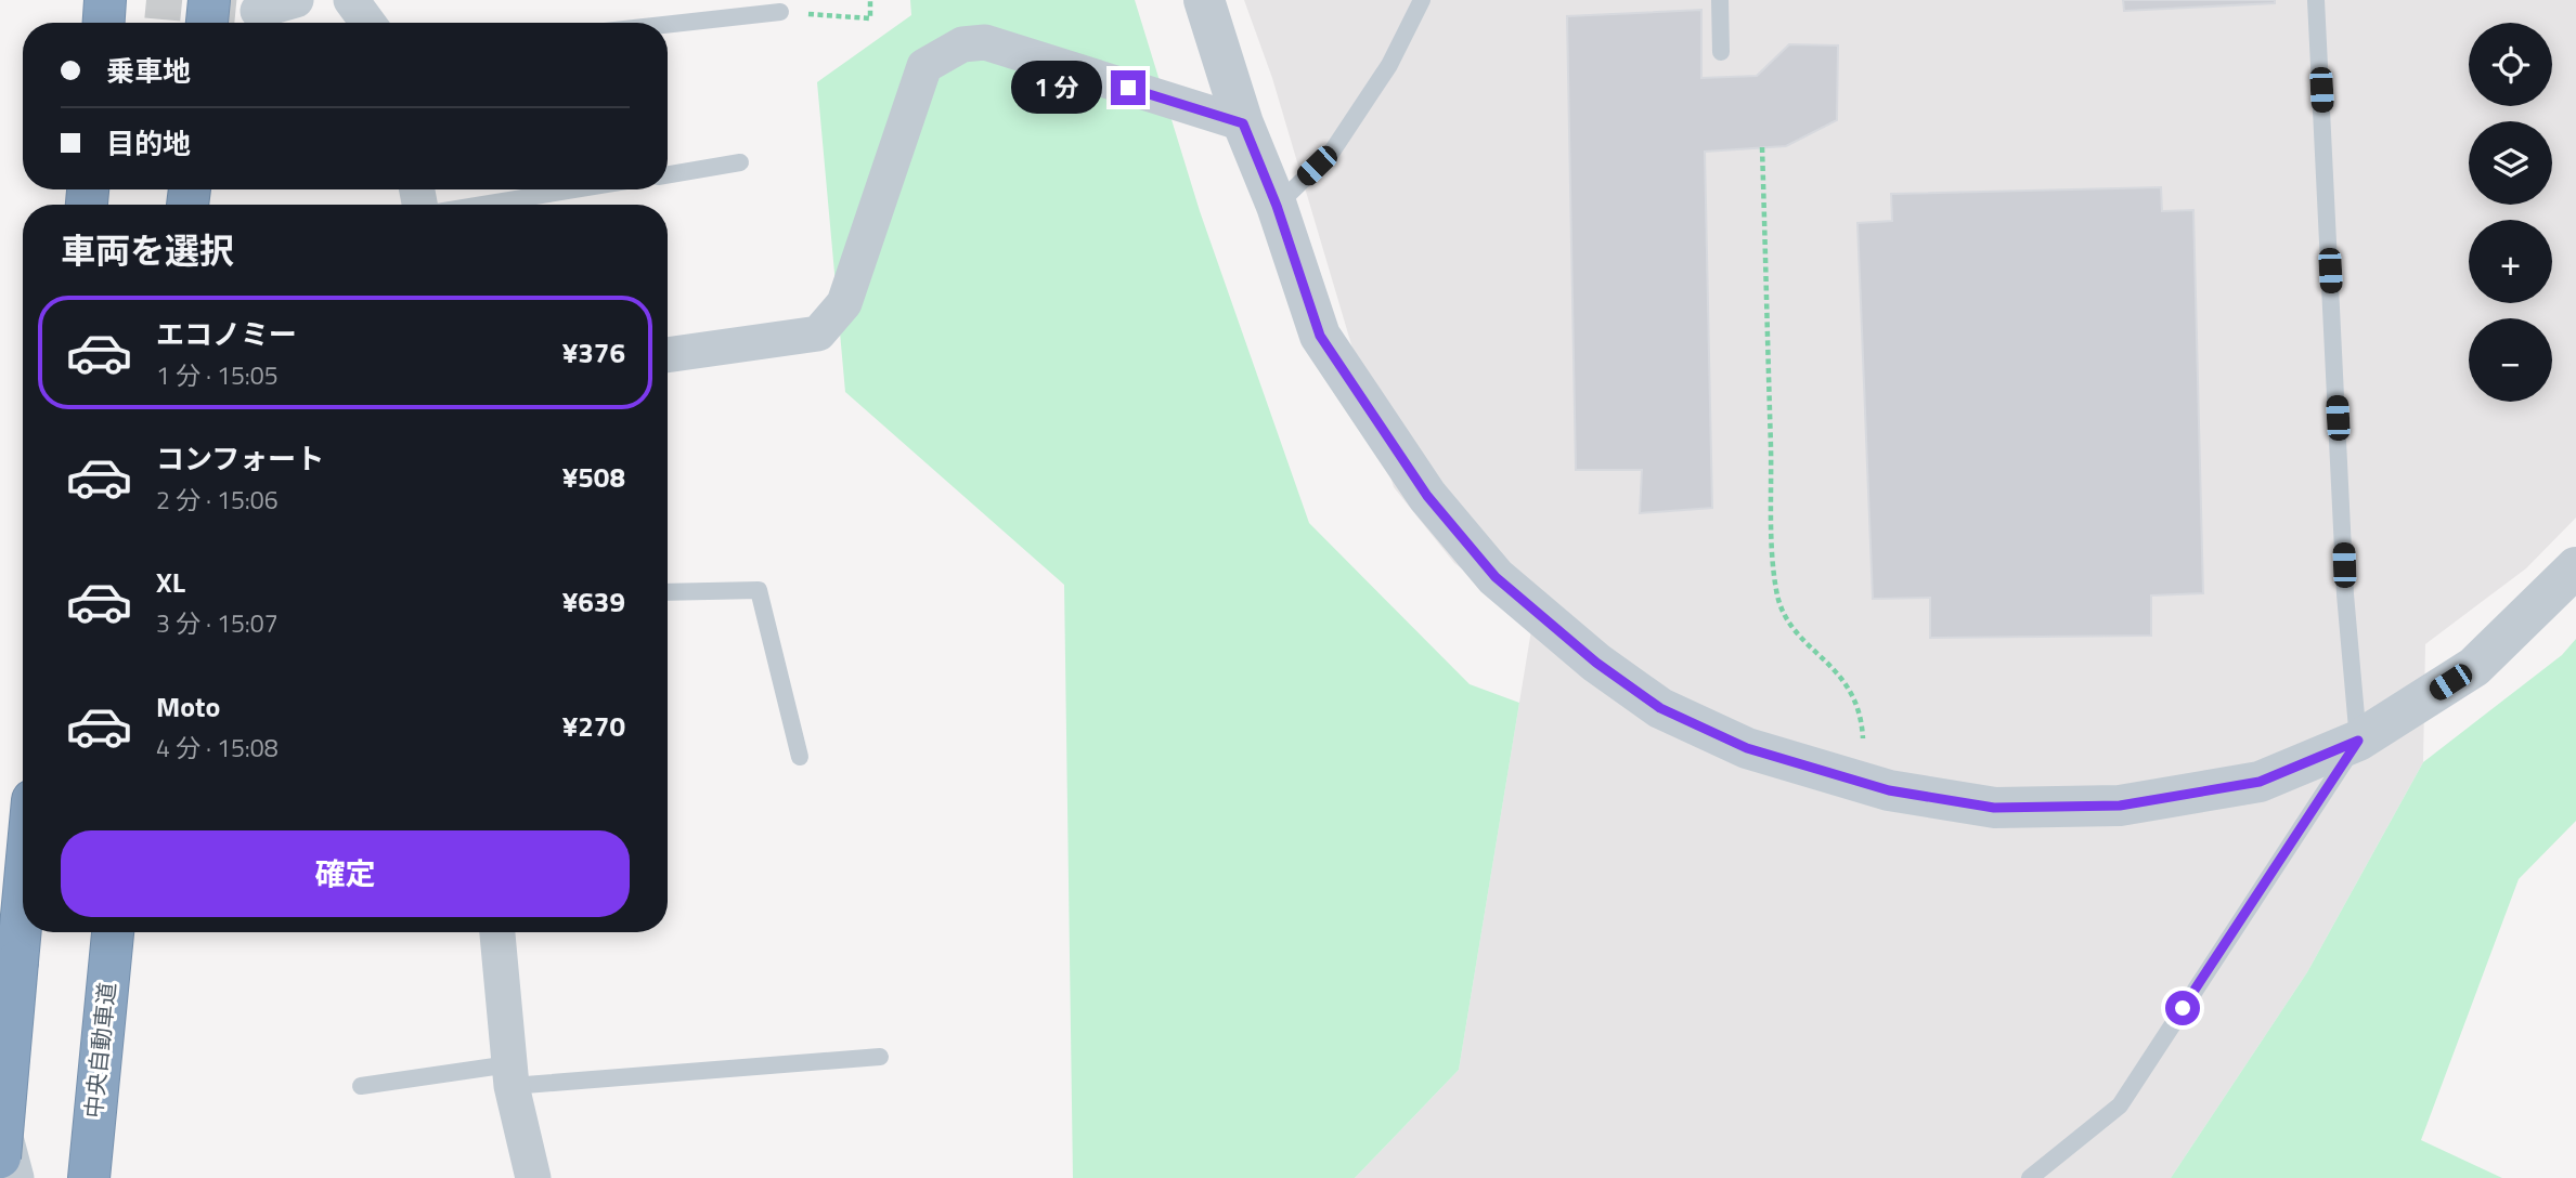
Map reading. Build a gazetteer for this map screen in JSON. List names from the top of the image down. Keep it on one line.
{"streets":{"highway":["中央自動車道"]},"page":{"map_buttons":["+","−"],"banner":["乗車地","目的地"],"bubble":"1 分","heading":"車両を選択","list":[{"name":"エコノミー","note":"1 分 · 15:05","value":"¥376"},{"name":"コンフォート","note":"2 分 · 15:06","value":"¥508"},{"name":"XL","note":"3 分 · 15:07","value":"¥639"},{"name":"Moto","note":"4 分 · 15:08","value":"¥270"}],"buttons":"確定"}}
